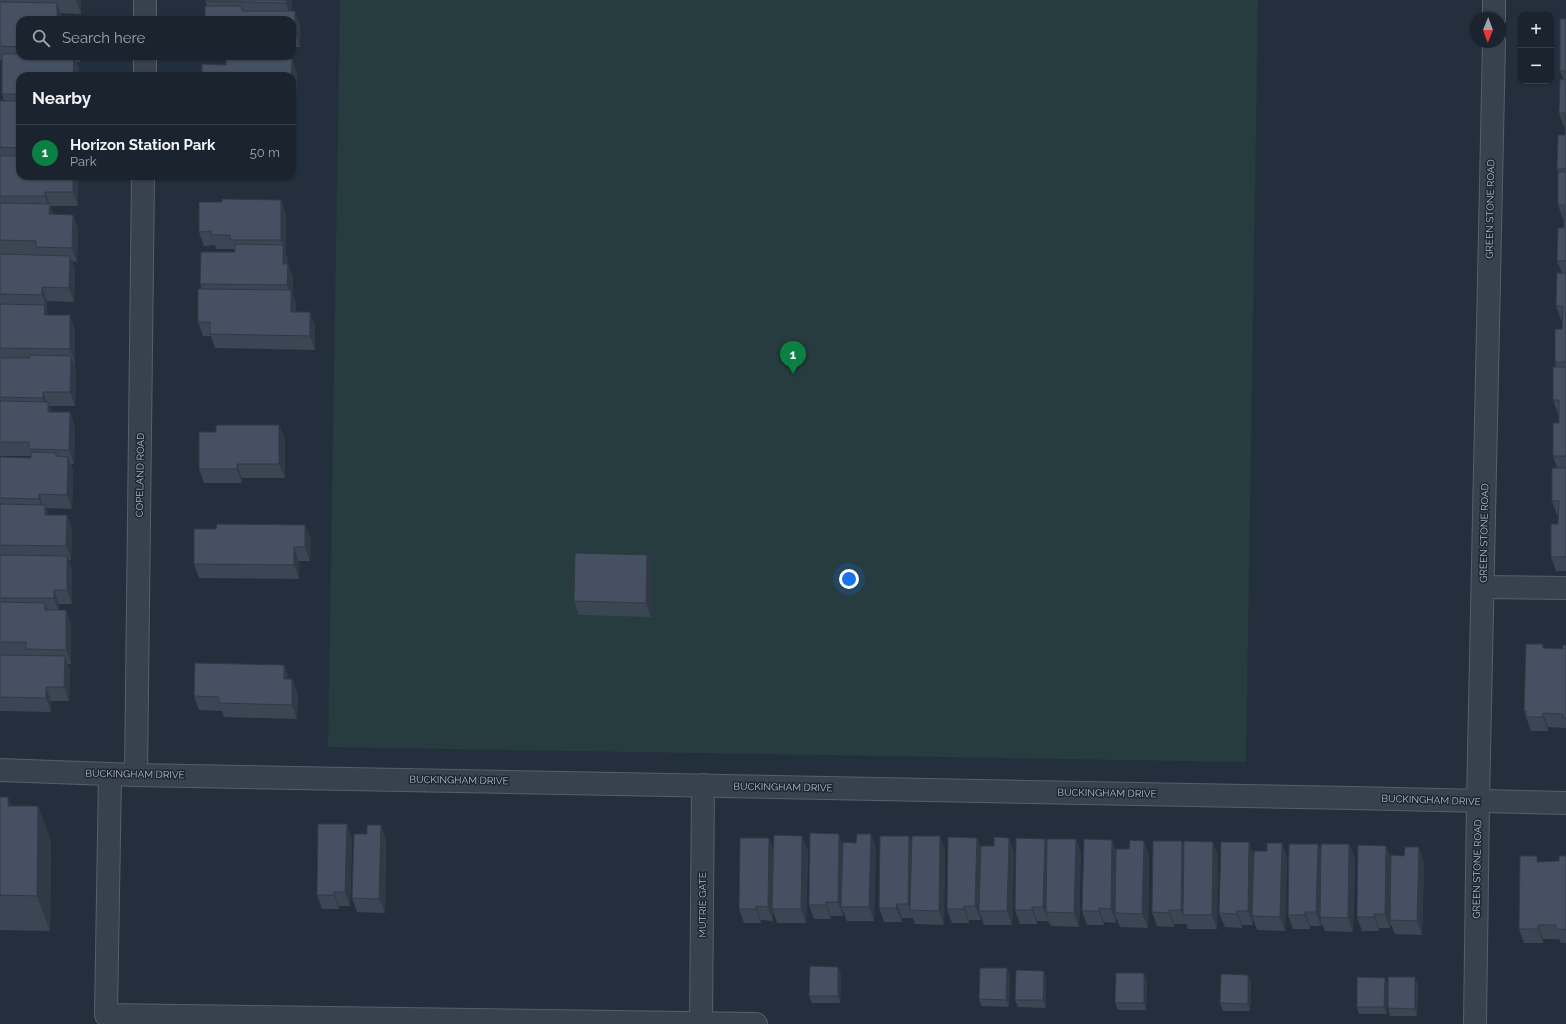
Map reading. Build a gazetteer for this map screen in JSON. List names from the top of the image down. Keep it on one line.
{"streets":{"street":["GREEN STONE ROAD","COPELAND ROAD","BUCKINGHAM DRIVE","MUTRIE GATE"]},"crossings":[["GREEN STONE ROAD","BUCKINGHAM DRIVE"],["COPELAND ROAD","BUCKINGHAM DRIVE"],["BUCKINGHAM DRIVE","MUTRIE GATE"]],"north":"bottom","page":{"map_buttons":["+","−"],"search":"Search here","heading":"Nearby","list":[{"mark":"1","name":"Horizon Station Park","note":"Park","value":"50 m"}],"pins":"1"}}
